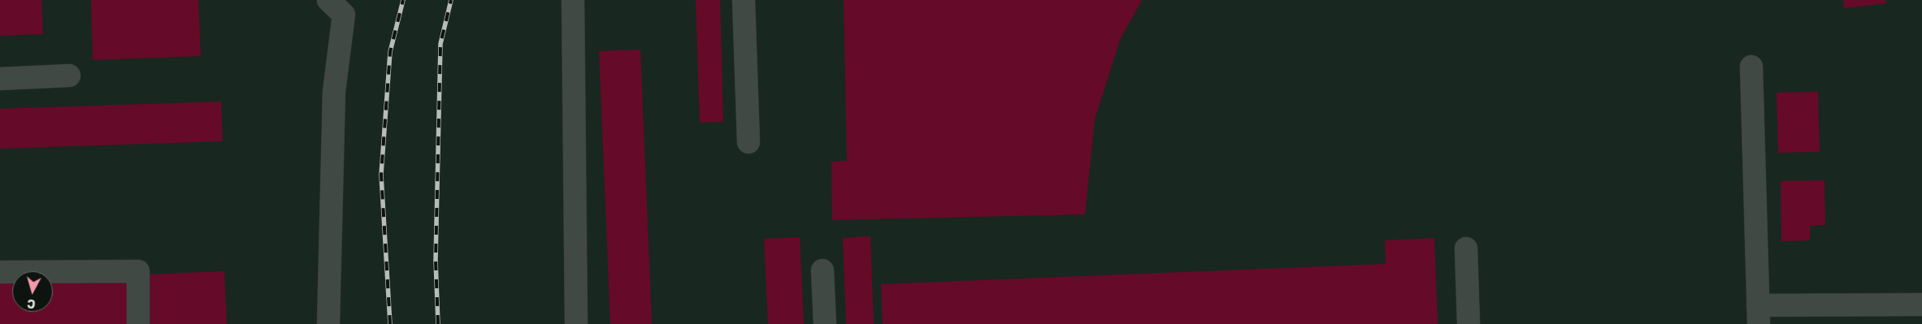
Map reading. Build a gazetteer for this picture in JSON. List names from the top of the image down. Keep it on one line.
{"north":"bottom"}
